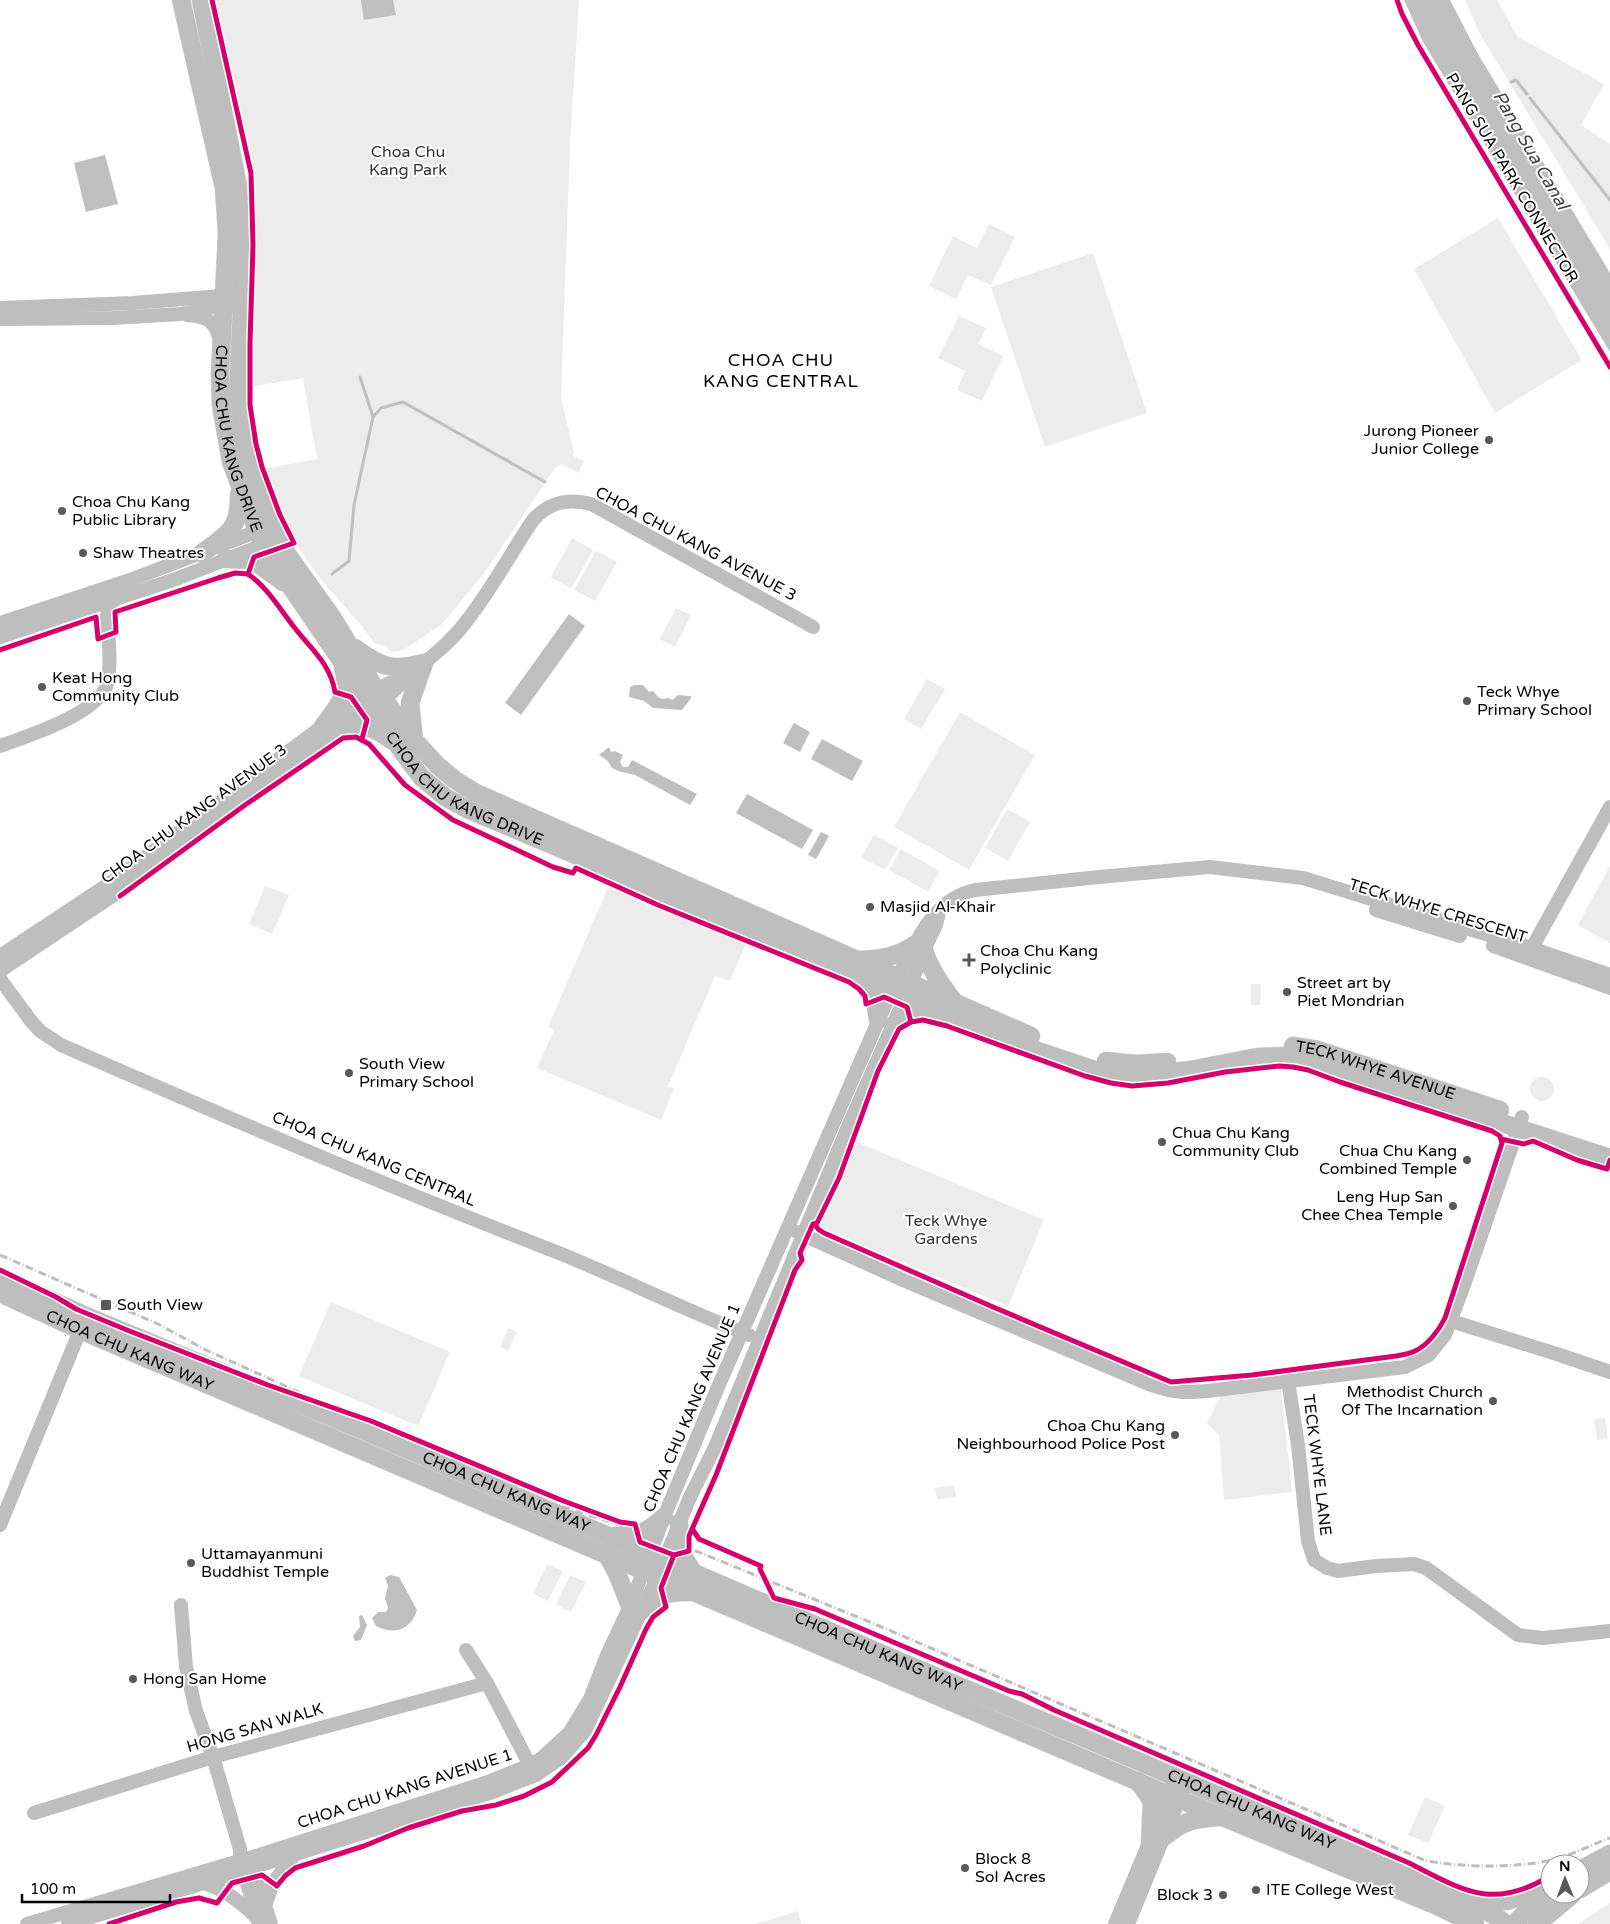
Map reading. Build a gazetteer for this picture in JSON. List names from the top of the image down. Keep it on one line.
{"streets":{"main road":["CHOA CHU KANG DRIVE","TECK WHYE AVENUE","CHOA CHU KANG WAY"],"street":["CHOA CHU KANG AVENUE 3","TECK WHYE CRESCENT","CHOA CHU KANG CENTRAL","CHOA CHU KANG AVENUE 1","TECK WHYE LANE","HONG SAN WALK"],"cycle path":["PANG SUA PARK CONNECTOR"]},"crossings":[["CHOA CHU KANG DRIVE","CHOA CHU KANG AVENUE 3"],["CHOA CHU KANG DRIVE","TECK WHYE CRESCENT"],["CHOA CHU KANG DRIVE","TECK WHYE AVENUE"],["CHOA CHU KANG DRIVE","CHOA CHU KANG AVENUE 1"],["TECK WHYE CRESCENT","TECK WHYE AVENUE"],["TECK WHYE CRESCENT","CHOA CHU KANG AVENUE 1"],["TECK WHYE AVENUE","CHOA CHU KANG AVENUE 1"],["TECK WHYE AVENUE","TECK WHYE LANE"],["CHOA CHU KANG CENTRAL","CHOA CHU KANG AVENUE 1"],["CHOA CHU KANG WAY","CHOA CHU KANG AVENUE 1"],["CHOA CHU KANG AVENUE 1","TECK WHYE LANE"]],"districts":["CHOA CHU KANG CENTRAL"],"water":["Pang Sua Canal"],"parks":["Choa Chu Kang Park","Teck Whye Gardens"],"places":{"other":["Jurong Pioneer Junior College","Choa Chu Kang Public Library","Shaw Theatres","Keat Hong Community Club","Teck Whye Primary School","Masjid Al-Khair","Street art by Piet Mondrian","South View Primary School","Chua Chu Kang Community Club","Chua Chu Kang Combined Temple","Leng Hup San Chee Chea Temple","Methodist Church Of The Incarnation","Choa Chu Kang Neighbourhood Police Post","Uttamayanmuni Buddhist Temple","Hong San Home","Block 8 Sol Acres","ITE College West","Block 3"],"health":["Choa Chu Kang Polyclinic"],"transit":["South View"]},"scale_bar":"100 m","north":"top"}
